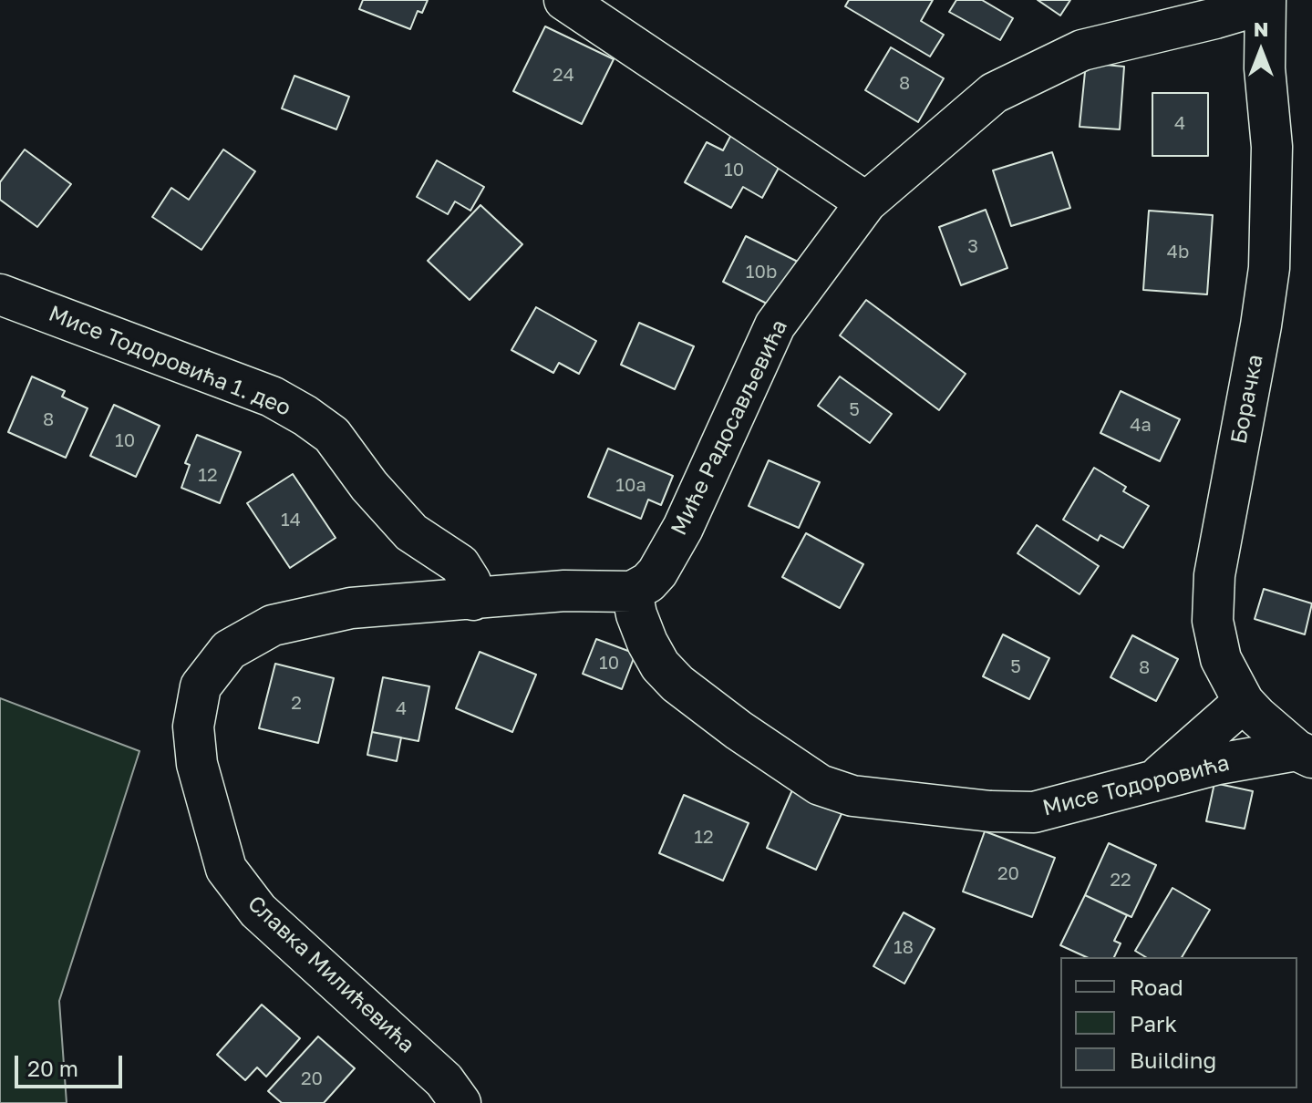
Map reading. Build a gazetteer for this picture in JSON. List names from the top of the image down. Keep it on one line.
{"streets":{"street":["Мисе Тодоровића 1. део","Борачка","Миће Радосављевића","Мисе Тодоровића","Славка Милићевића"]},"crossings":[["Мисе Тодоровића 1. део","Славка Милићевића"],["Борачка","Миће Радосављевића"],["Борачка","Мисе Тодоровића"],["Миће Радосављевића","Мисе Тодоровића"],["Миће Радосављевића","Славка Милићевића"],["Мисе Тодоровића","Славка Милићевића"]],"house_numbers":["24","8","4","10","3","4b","10b","5","8","4a","10","12","10a","14","10","5","8","2","4","12","20","22","18","20"],"legend":["Road","Park","Building"],"scale_bar":"20 m","north":"top"}
